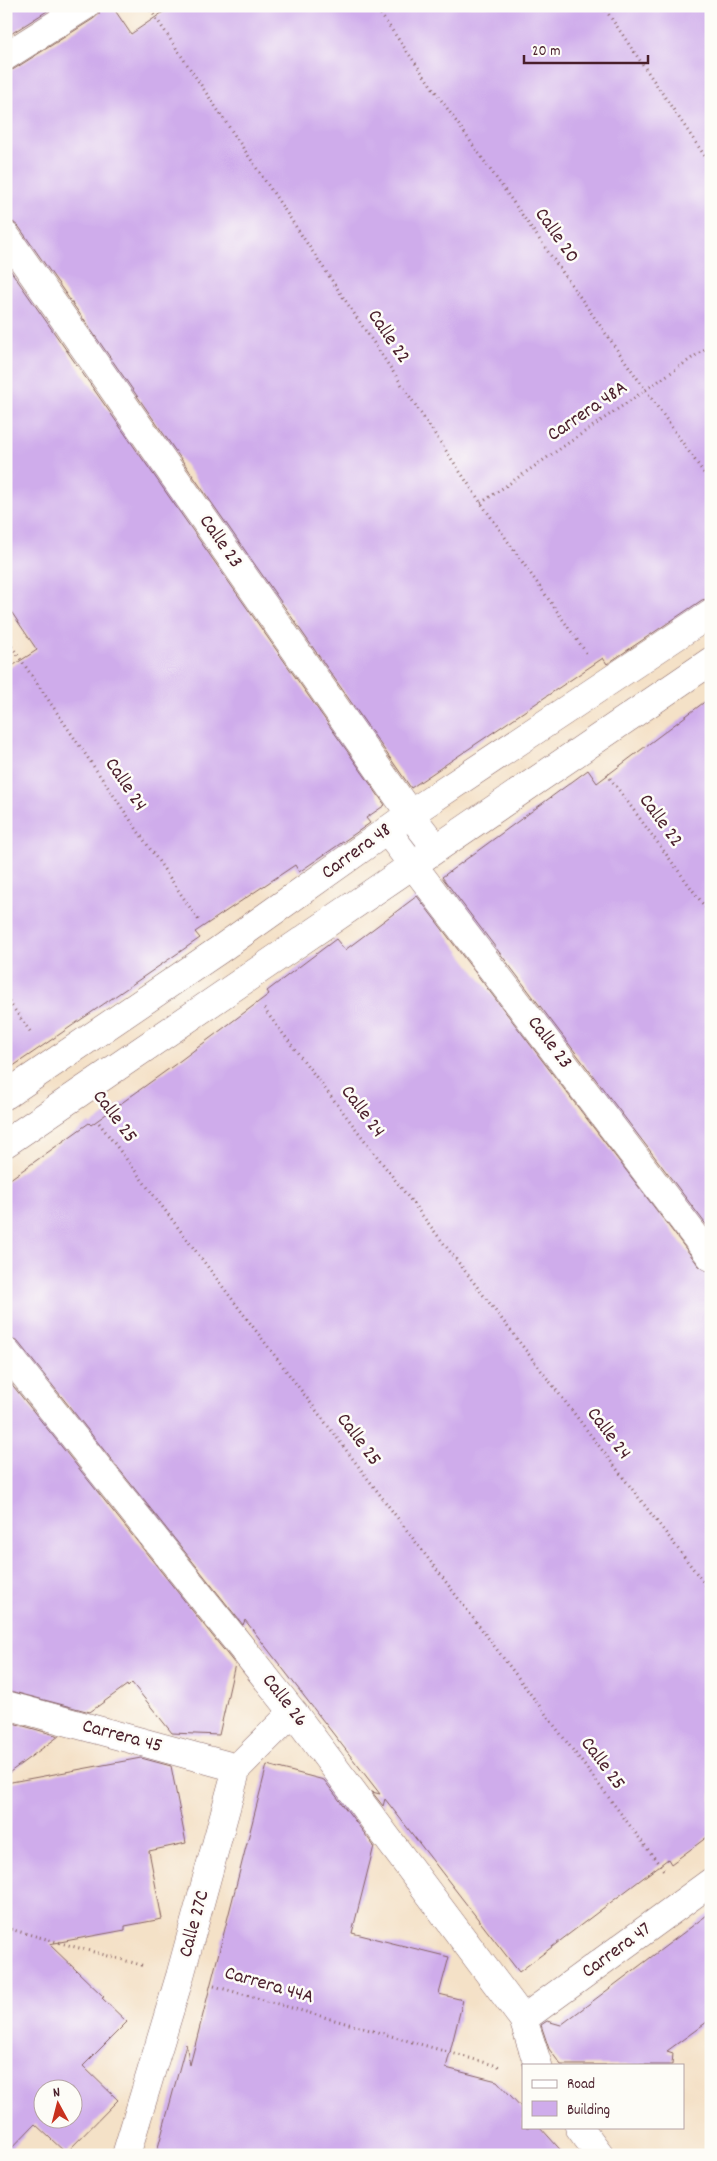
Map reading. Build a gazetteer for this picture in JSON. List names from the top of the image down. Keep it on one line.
{"streets":{"street":["Calle 23","Carrera 48","Calle 26","Carrera 45","Calle 27C","Carrera 47"],"path":["Calle 20","Calle 22","Carrera 48A","Calle 24","Calle 25","Carrera 44A"]},"crossings":[["Calle 20","Carrera 48A"],["Calle 22","Carrera 48A"],["Calle 22","Carrera 48"],["Calle 23","Carrera 48"],["Calle 24","Carrera 48"],["Carrera 48","Calle 25"],["Calle 25","Carrera 47"],["Calle 26","Calle 27C"],["Calle 26","Carrera 47"],["Carrera 45","Calle 27C"],["Calle 27C","Carrera 44A"]],"legend":["Road","Building"],"scale_bar":"20 m","north":"top"}
